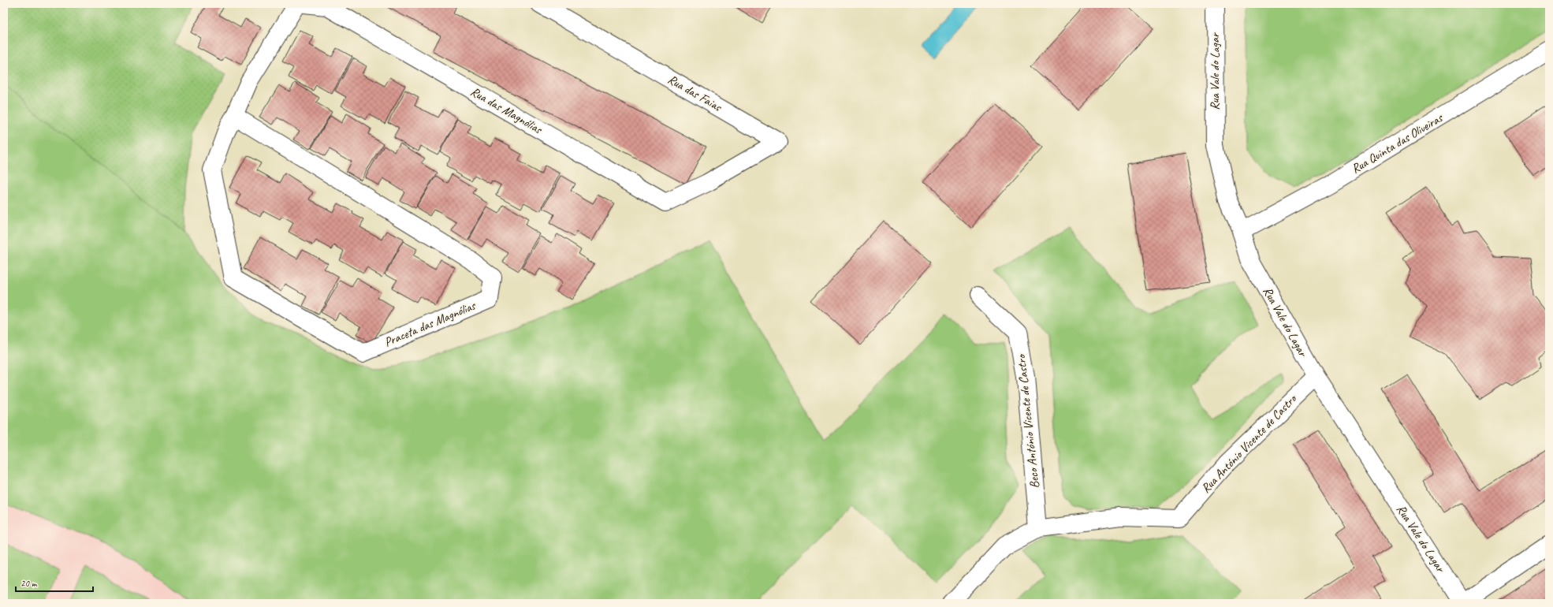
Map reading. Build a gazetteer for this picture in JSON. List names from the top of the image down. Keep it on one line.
{"streets":{"street":["Rua Vale do Lagar","Rua das Faias","Rua das Magnólias","Rua Quinta das Oliveiras","Praceta das Magnólias","Beco António Vicente de Castro","Rua António Vicente de Castro"]},"crossings":[["Rua Vale do Lagar","Rua Quinta das Oliveiras"],["Rua Vale do Lagar","Rua António Vicente de Castro"],["Rua das Faias","Rua das Magnólias"],["Beco António Vicente de Castro","Rua António Vicente de Castro"]],"scale_bar":"20 m"}
